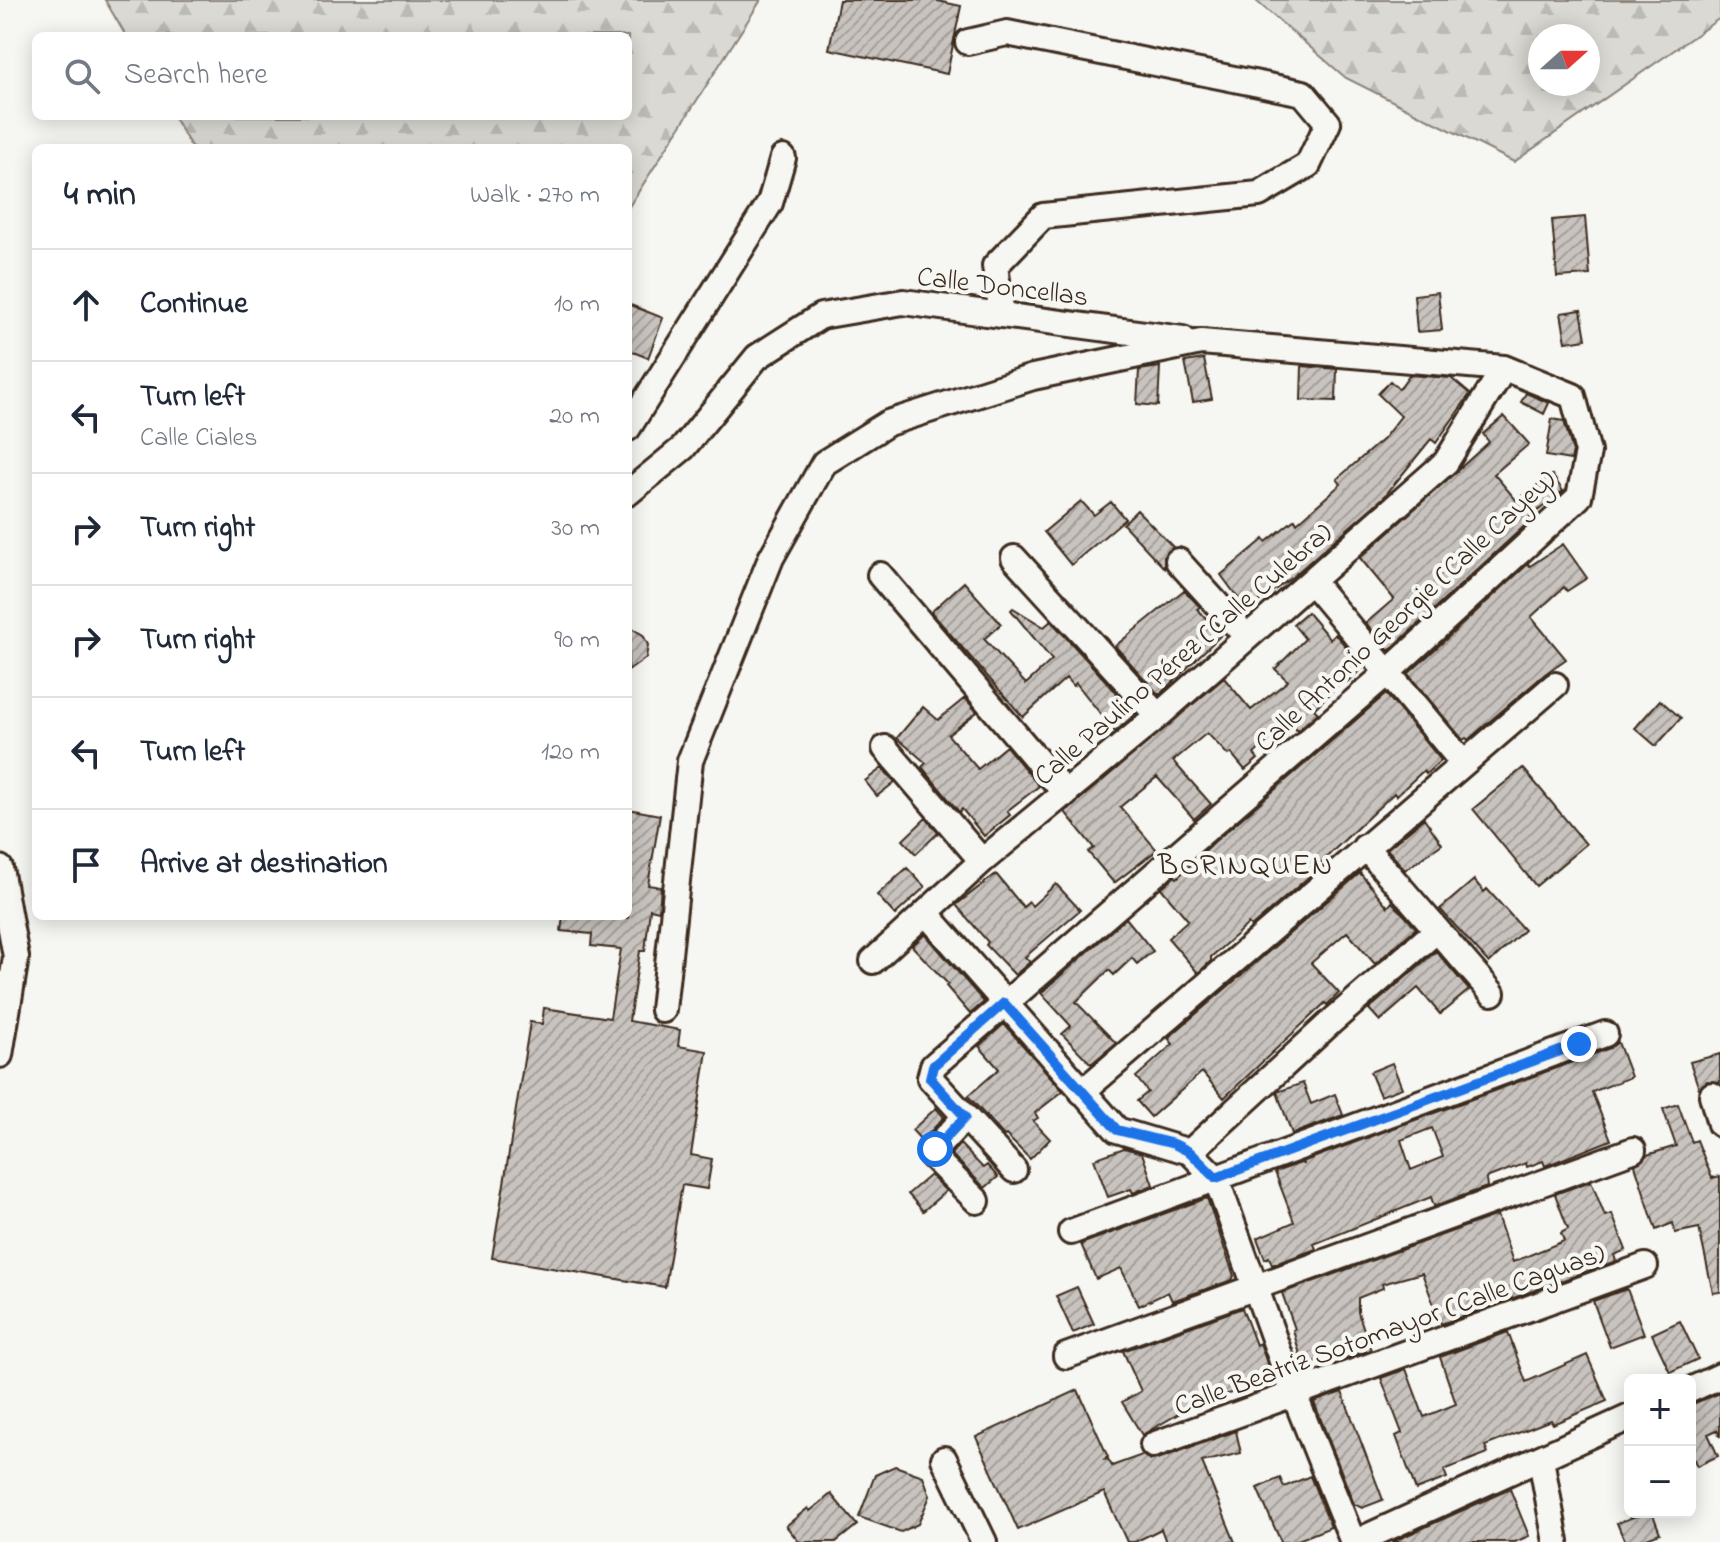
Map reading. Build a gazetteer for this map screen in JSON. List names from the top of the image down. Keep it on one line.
{"streets":{"street":["Calle Doncellas","Calle Antonio Georgie (Calle Cayey)","Calle Paulino Pérez (Calle Culebra)","Calle Beatriz Sotomayor (Calle Caguas)"]},"crossings":[["Calle Doncellas","Calle Antonio Georgie (Calle Cayey)"],["Calle Antonio Georgie (Calle Cayey)","Calle Paulino Pérez (Calle Culebra)"]],"districts":["BORINQUEN"],"north":"right","page":{"search":"Search here","heading":["4 min","Walk · 270 m"],"list":[["Continue","10 m"],["Turn left","Calle Ciales","20 m"],["Turn right","30 m"],["Turn right","90 m"],["Turn left","120 m"],"Arrive at destination"],"map_buttons":["+","−"]}}
